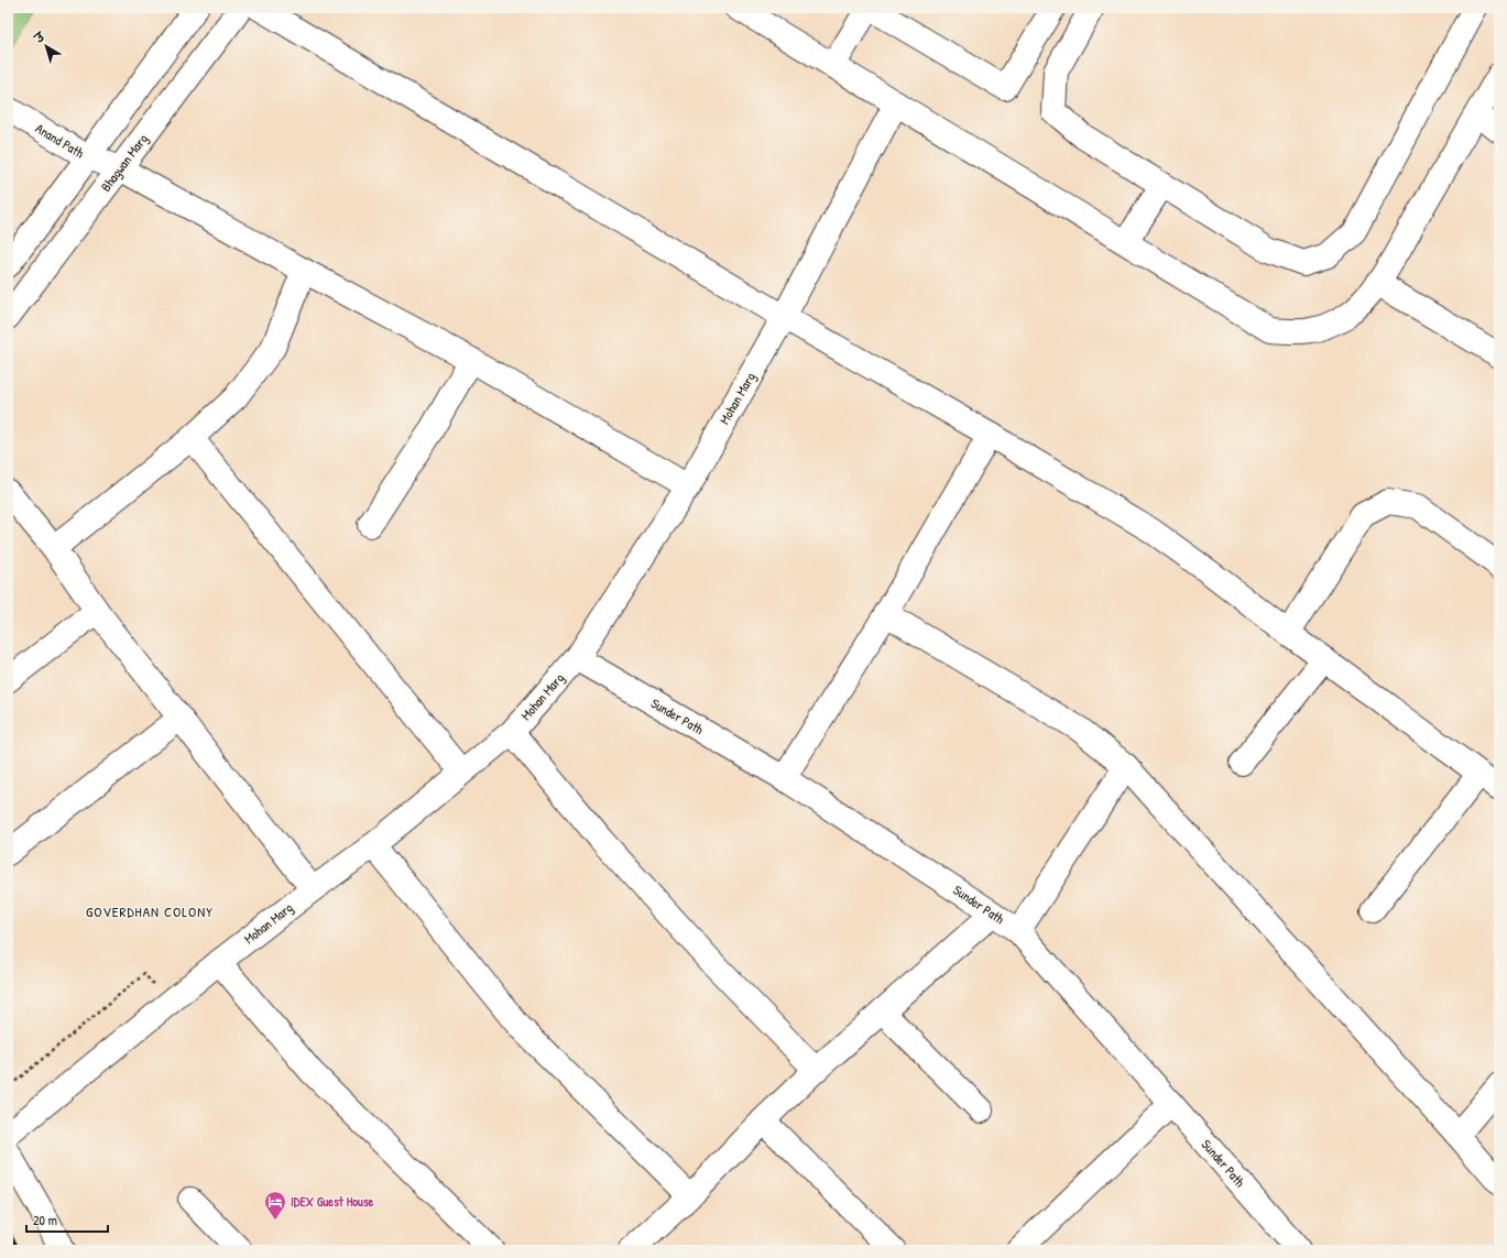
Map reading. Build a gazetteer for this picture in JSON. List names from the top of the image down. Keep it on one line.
{"streets":{"street":["Anand Path","Bhagwan Marg","Mohan Marg","Sunder Path"]},"crossings":[["Anand Path","Bhagwan Marg"],["Anand Path","Mohan Marg"],["Mohan Marg","Sunder Path"]],"districts":["GOVERDHAN COLONY"],"places":{"hotel":["IDEX Guest House"]},"scale_bar":"20 m","north":"top left"}
